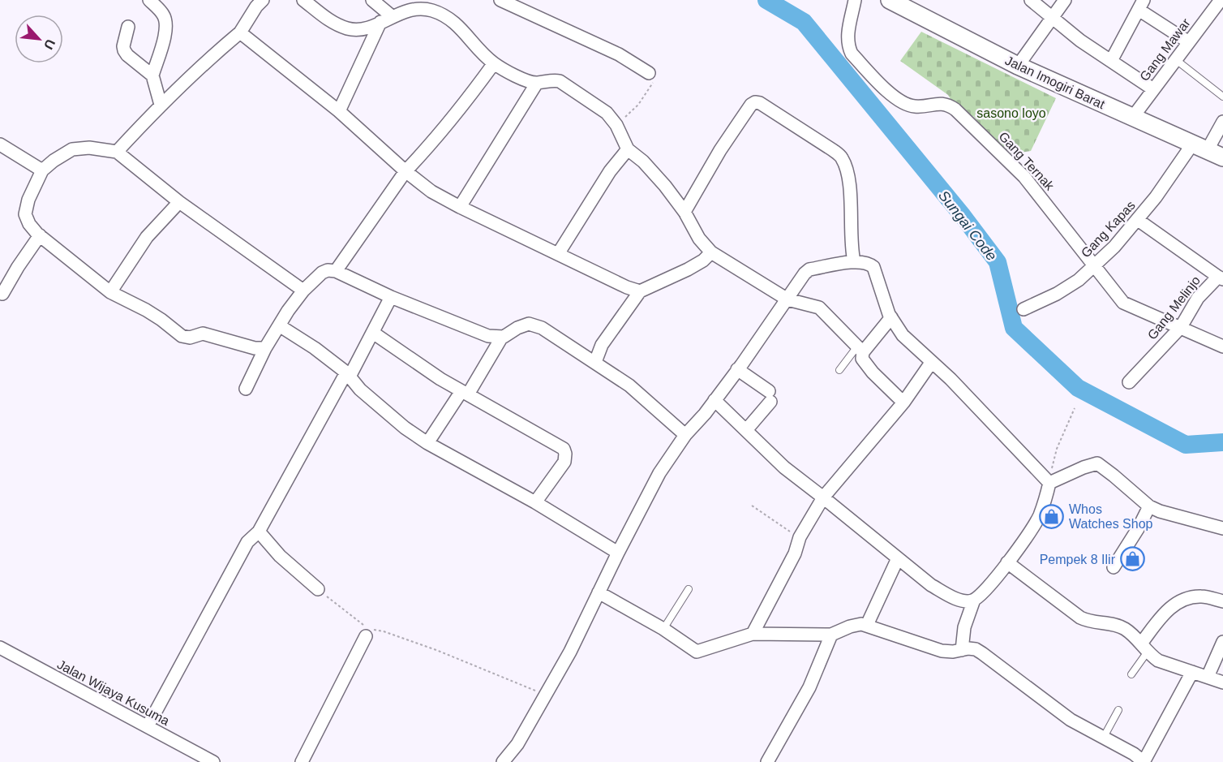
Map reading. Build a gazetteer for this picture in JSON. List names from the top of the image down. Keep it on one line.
{"streets":{"main road":["Jalan Imogiri Barat"],"street":["Gang Mawar","Gang Ternak","Gang Kapas","Gang Melinjo","Jalan Wijaya Kusuma"]},"crossings":[["Gang Mawar","Jalan Imogiri Barat"],["Jalan Imogiri Barat","Gang Kapas"],["Gang Ternak","Gang Kapas"],["Gang Ternak","Gang Melinjo"]],"water":["Sungai Code"],"parks":["sasono loyo"],"places":{"shop":["Whos Watches Shop","Pempek 8 Ilir"]},"north":"bottom right"}
